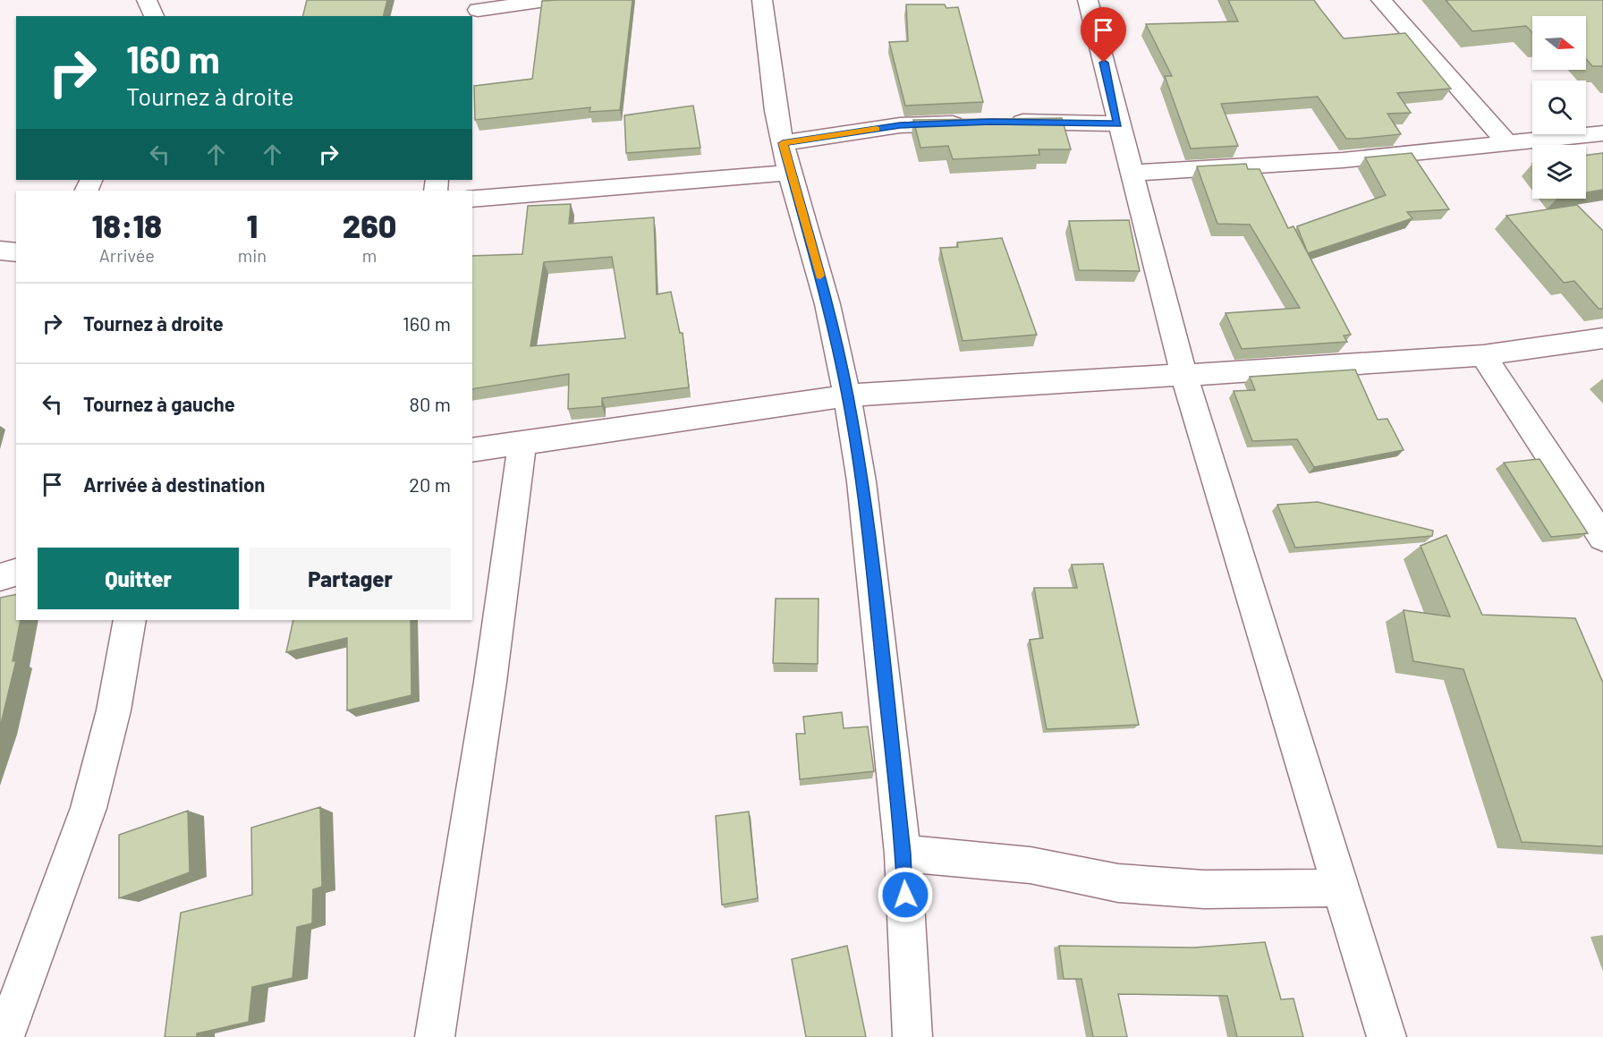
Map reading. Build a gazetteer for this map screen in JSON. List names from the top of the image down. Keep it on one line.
{"north":"right","page":{"turn":["160 m","Tournez à droite"],"eta":["18:18","Arrivée","1","min","260","m"],"list":[{"name":"Tournez à droite","value":"160 m"},{"name":"Tournez à gauche","value":"80 m"},{"name":"Arrivée à destination","value":"20 m"}],"buttons":["Quitter","Partager"]}}
